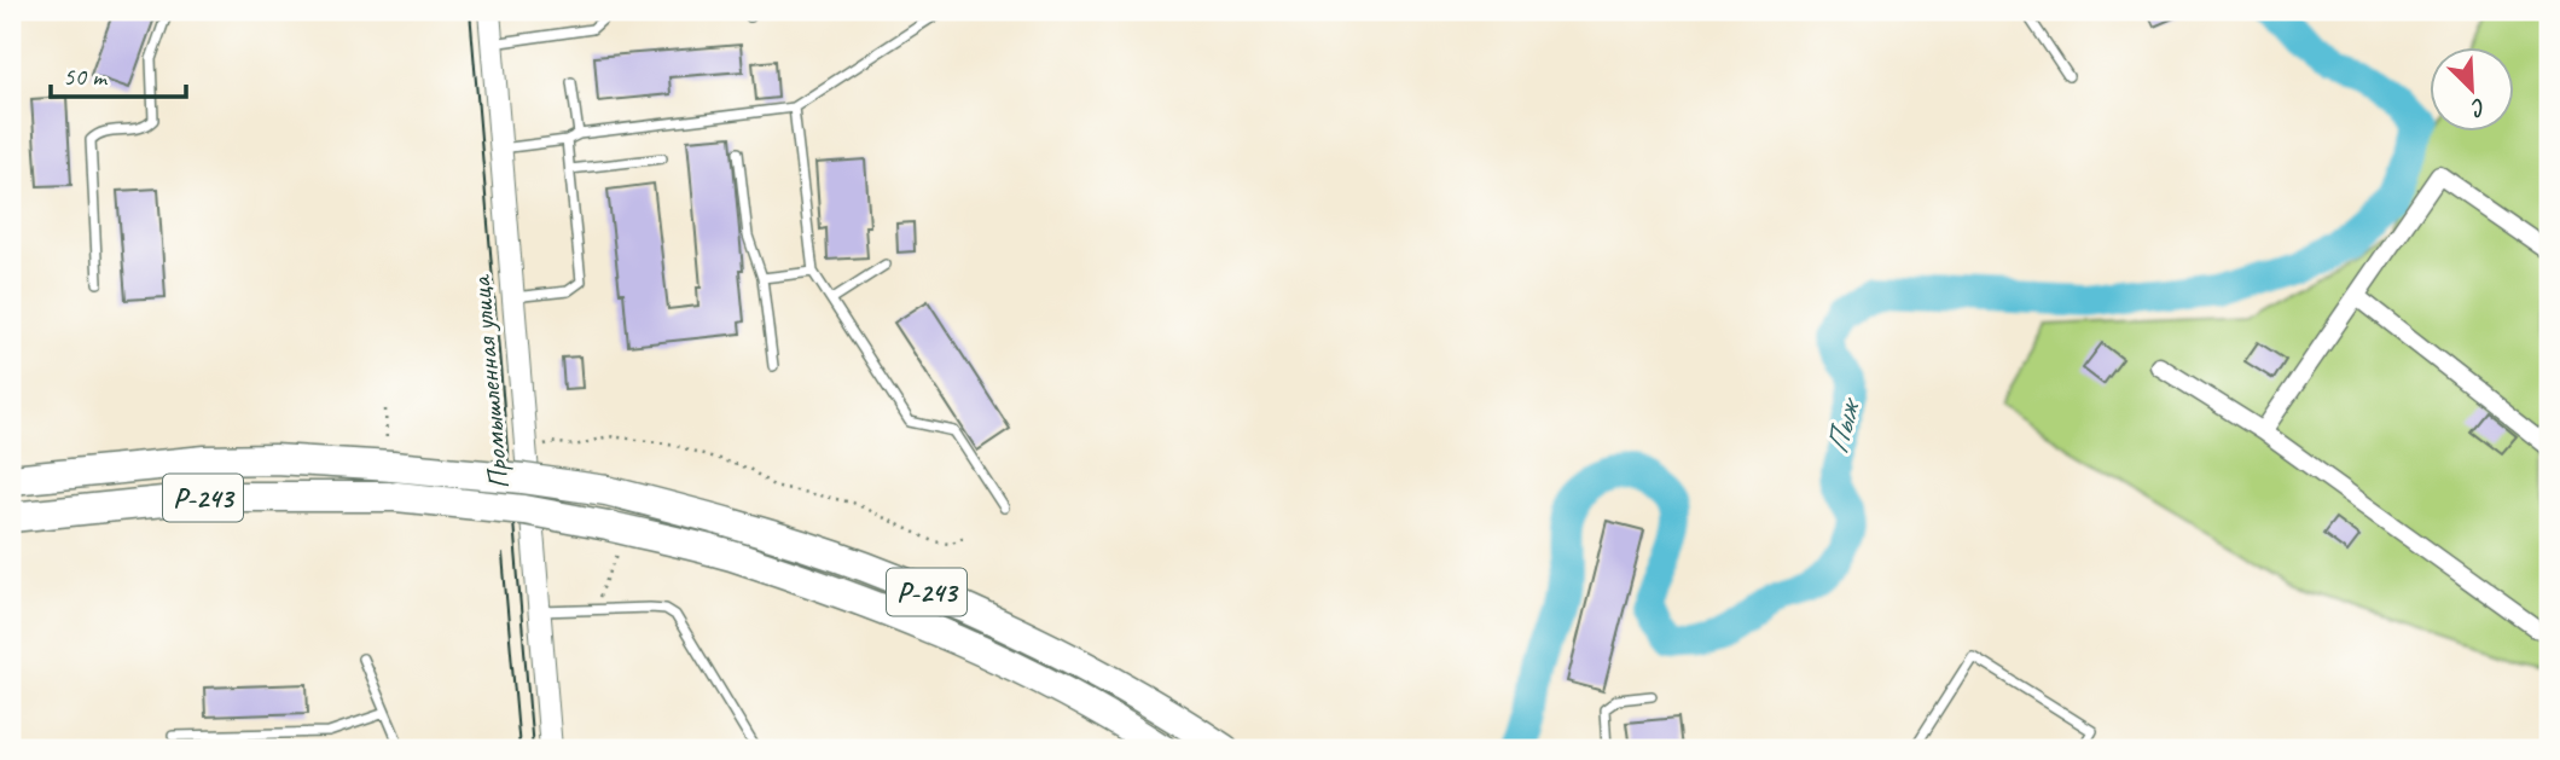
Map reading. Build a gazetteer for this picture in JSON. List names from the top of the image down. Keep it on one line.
{"streets":{"highway":["Р-243"],"street":["Промышленная улица"]},"water":["Пыж"],"scale_bar":"50 m","north":"bottom right"}
